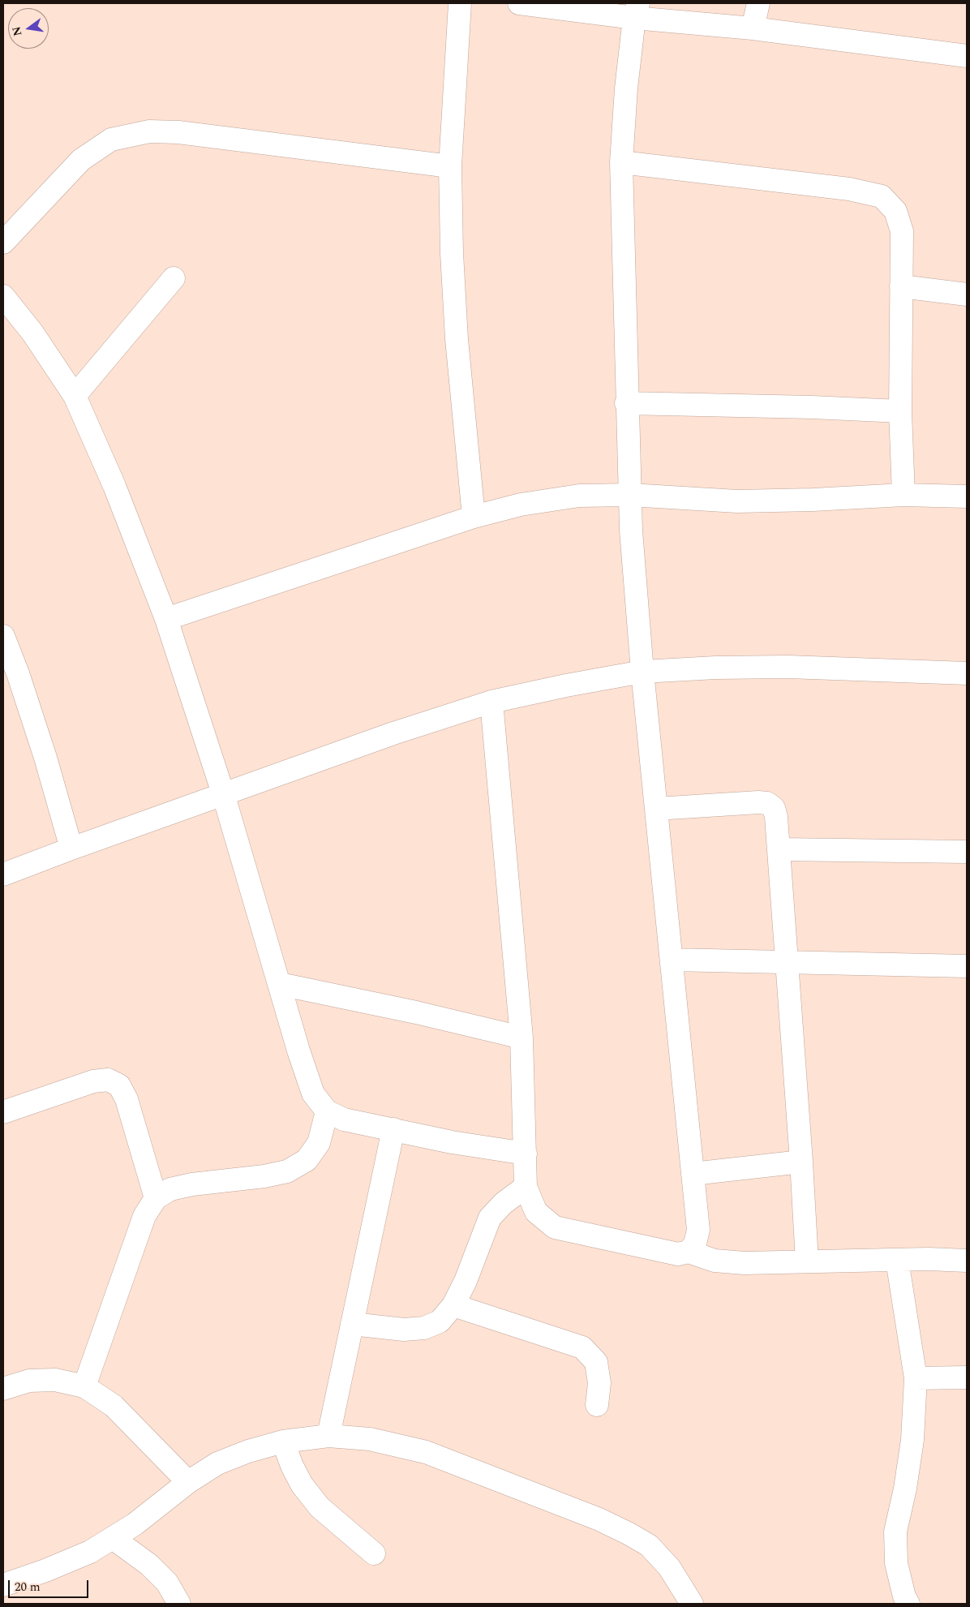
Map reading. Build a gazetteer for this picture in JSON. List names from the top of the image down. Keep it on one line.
{"scale_bar":"20 m","north":"left"}
